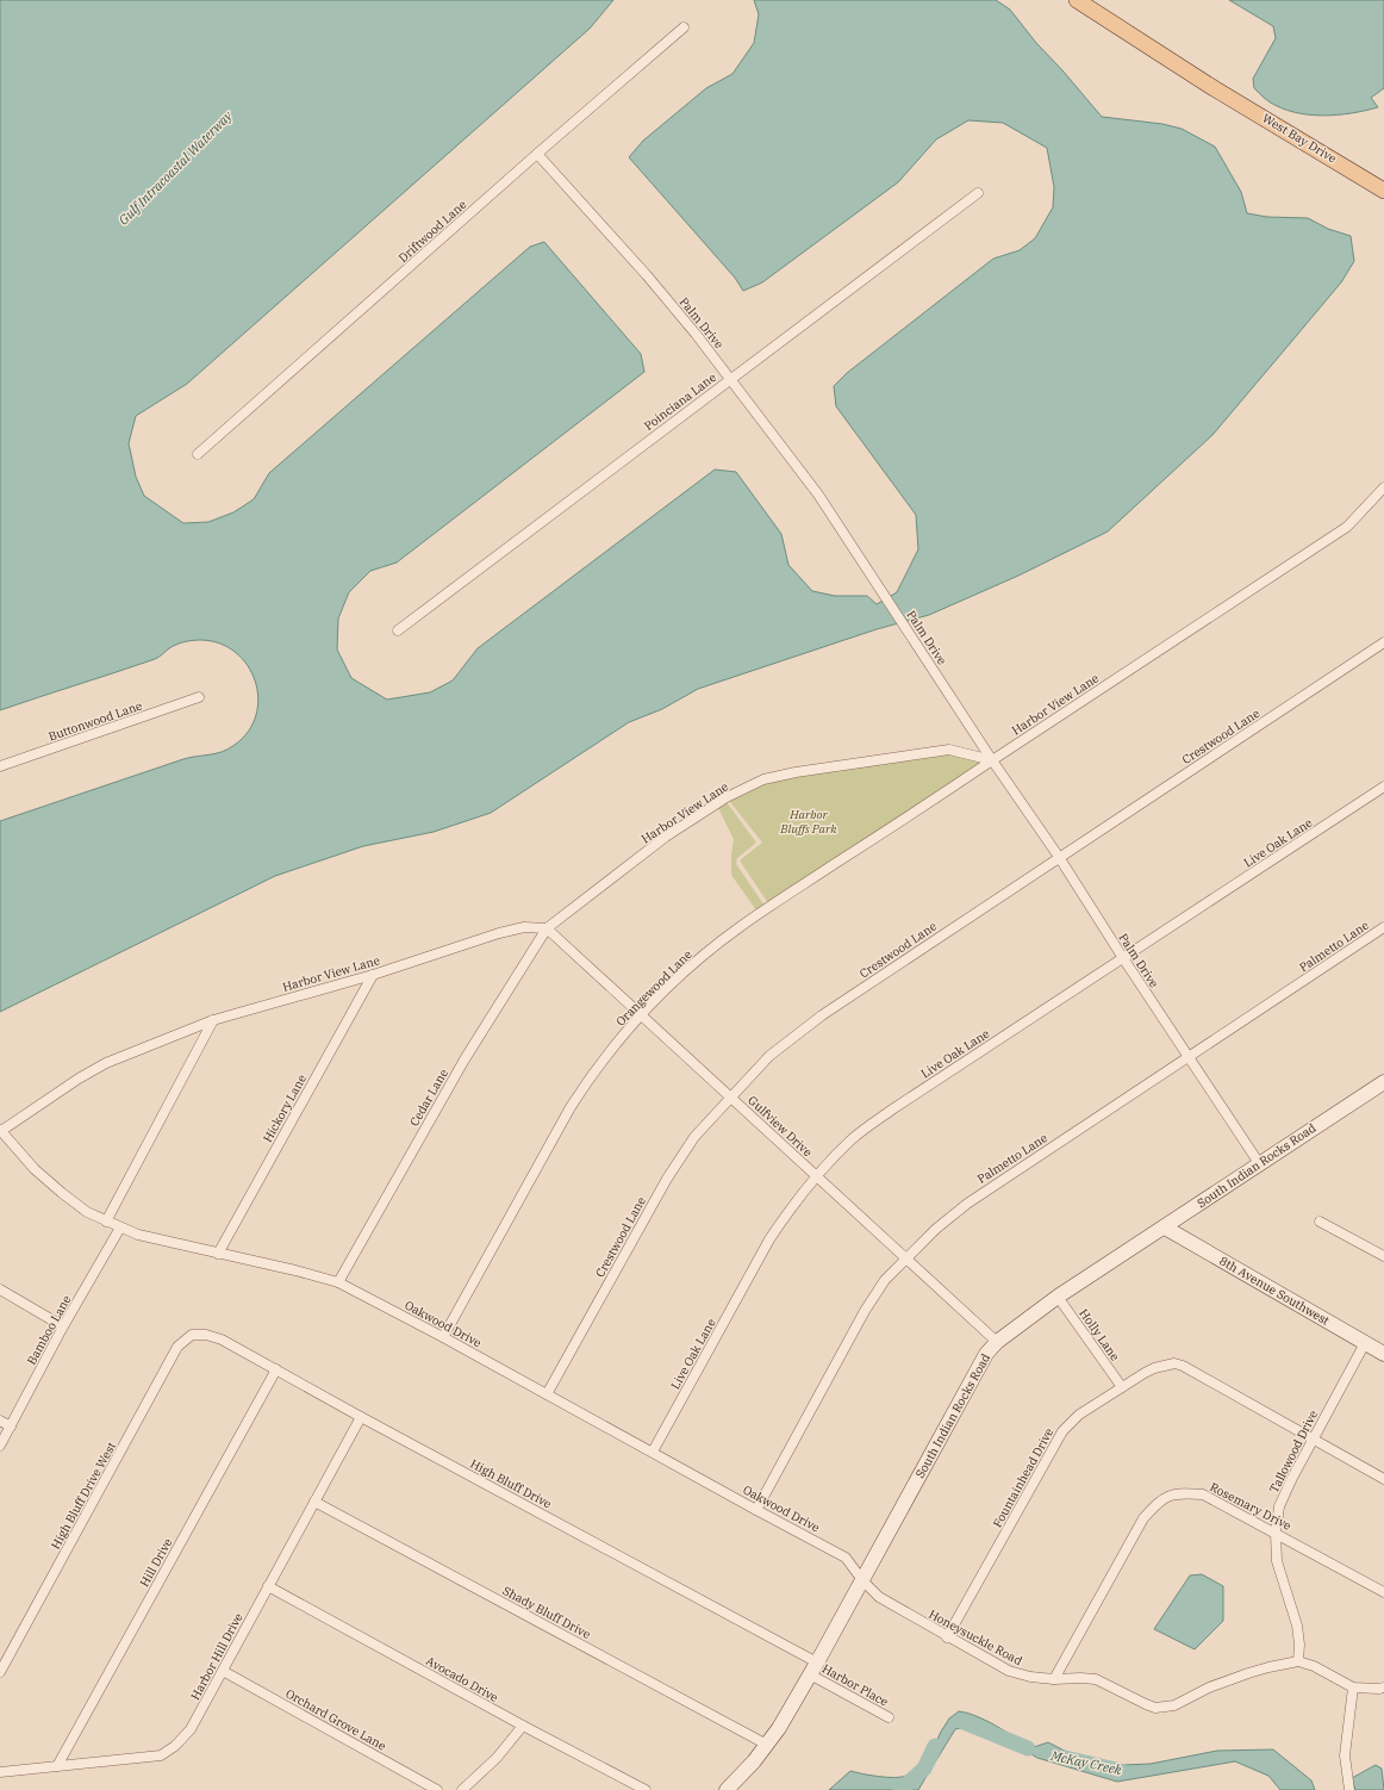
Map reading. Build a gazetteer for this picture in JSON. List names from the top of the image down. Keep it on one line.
{"streets":{"main road":["West Bay Drive"],"street":["Driftwood Lane","Palm Drive","Poinciana Lane","Harbor View Lane","Buttonwood Lane","Crestwood Lane","Live Oak Lane","Palmetto Lane","Orangewood Lane","Cedar Lane","Hickory Lane","Gulfview Drive","South Indian Rocks Road","8th Avenue Southwest","Oakwood Drive","Bamboo Lane","Holly Lane","Tallowood Drive","Fountainhead Drive","High Bluff Drive","High Bluff Drive West","Rosemary Drive","Hill Drive","Shady Bluff Drive","Honeysuckle Road","Harbor Hill Drive","Avocado Drive","Harbor Place","Orchard Grove Lane"]},"crossings":[["Driftwood Lane","Palm Drive"],["Palm Drive","Poinciana Lane"],["Palm Drive","Harbor View Lane"],["Palm Drive","Crestwood Lane"],["Palm Drive","Live Oak Lane"],["Palm Drive","Palmetto Lane"],["Palm Drive","Orangewood Lane"],["Palm Drive","South Indian Rocks Road"],["Harbor View Lane","Orangewood Lane"],["Harbor View Lane","Cedar Lane"],["Harbor View Lane","Hickory Lane"],["Harbor View Lane","Gulfview Drive"],["Harbor View Lane","Oakwood Drive"],["Crestwood Lane","Gulfview Drive"],["Crestwood Lane","Oakwood Drive"],["Live Oak Lane","Gulfview Drive"],["Live Oak Lane","Oakwood Drive"],["Palmetto Lane","Gulfview Drive"],["Palmetto Lane","Oakwood Drive"],["Orangewood Lane","Gulfview Drive"],["Orangewood Lane","Oakwood Drive"],["Cedar Lane","Gulfview Drive"],["Cedar Lane","Oakwood Drive"],["Hickory Lane","Oakwood Drive"],["Gulfview Drive","South Indian Rocks Road"],["South Indian Rocks Road","8th Avenue Southwest"],["South Indian Rocks Road","Oakwood Drive"],["South Indian Rocks Road","Holly Lane"],["South Indian Rocks Road","High Bluff Drive"],["South Indian Rocks Road","Shady Bluff Drive"],["South Indian Rocks Road","Honeysuckle Road"],["South Indian Rocks Road","Harbor Place"],["8th Avenue Southwest","Tallowood Drive"],["Oakwood Drive","Bamboo Lane"],["Oakwood Drive","Honeysuckle Road"],["Holly Lane","Fountainhead Drive"],["Tallowood Drive","Fountainhead Drive"],["Tallowood Drive","Rosemary Drive"],["Tallowood Drive","Honeysuckle Road"],["Fountainhead Drive","Honeysuckle Road"],["High Bluff Drive","High Bluff Drive West"],["High Bluff Drive","Hill Drive"],["High Bluff Drive","Harbor Hill Drive"],["High Bluff Drive","Harbor Place"],["Rosemary Drive","Honeysuckle Road"],["Hill Drive","Harbor Hill Drive"],["Shady Bluff Drive","Harbor Hill Drive"],["Harbor Hill Drive","Avocado Drive"],["Harbor Hill Drive","Orchard Grove Lane"]],"water":["Gulf Intracoastal Waterway","McKay Creek"],"parks":["Harbor Bluffs Park"]}
